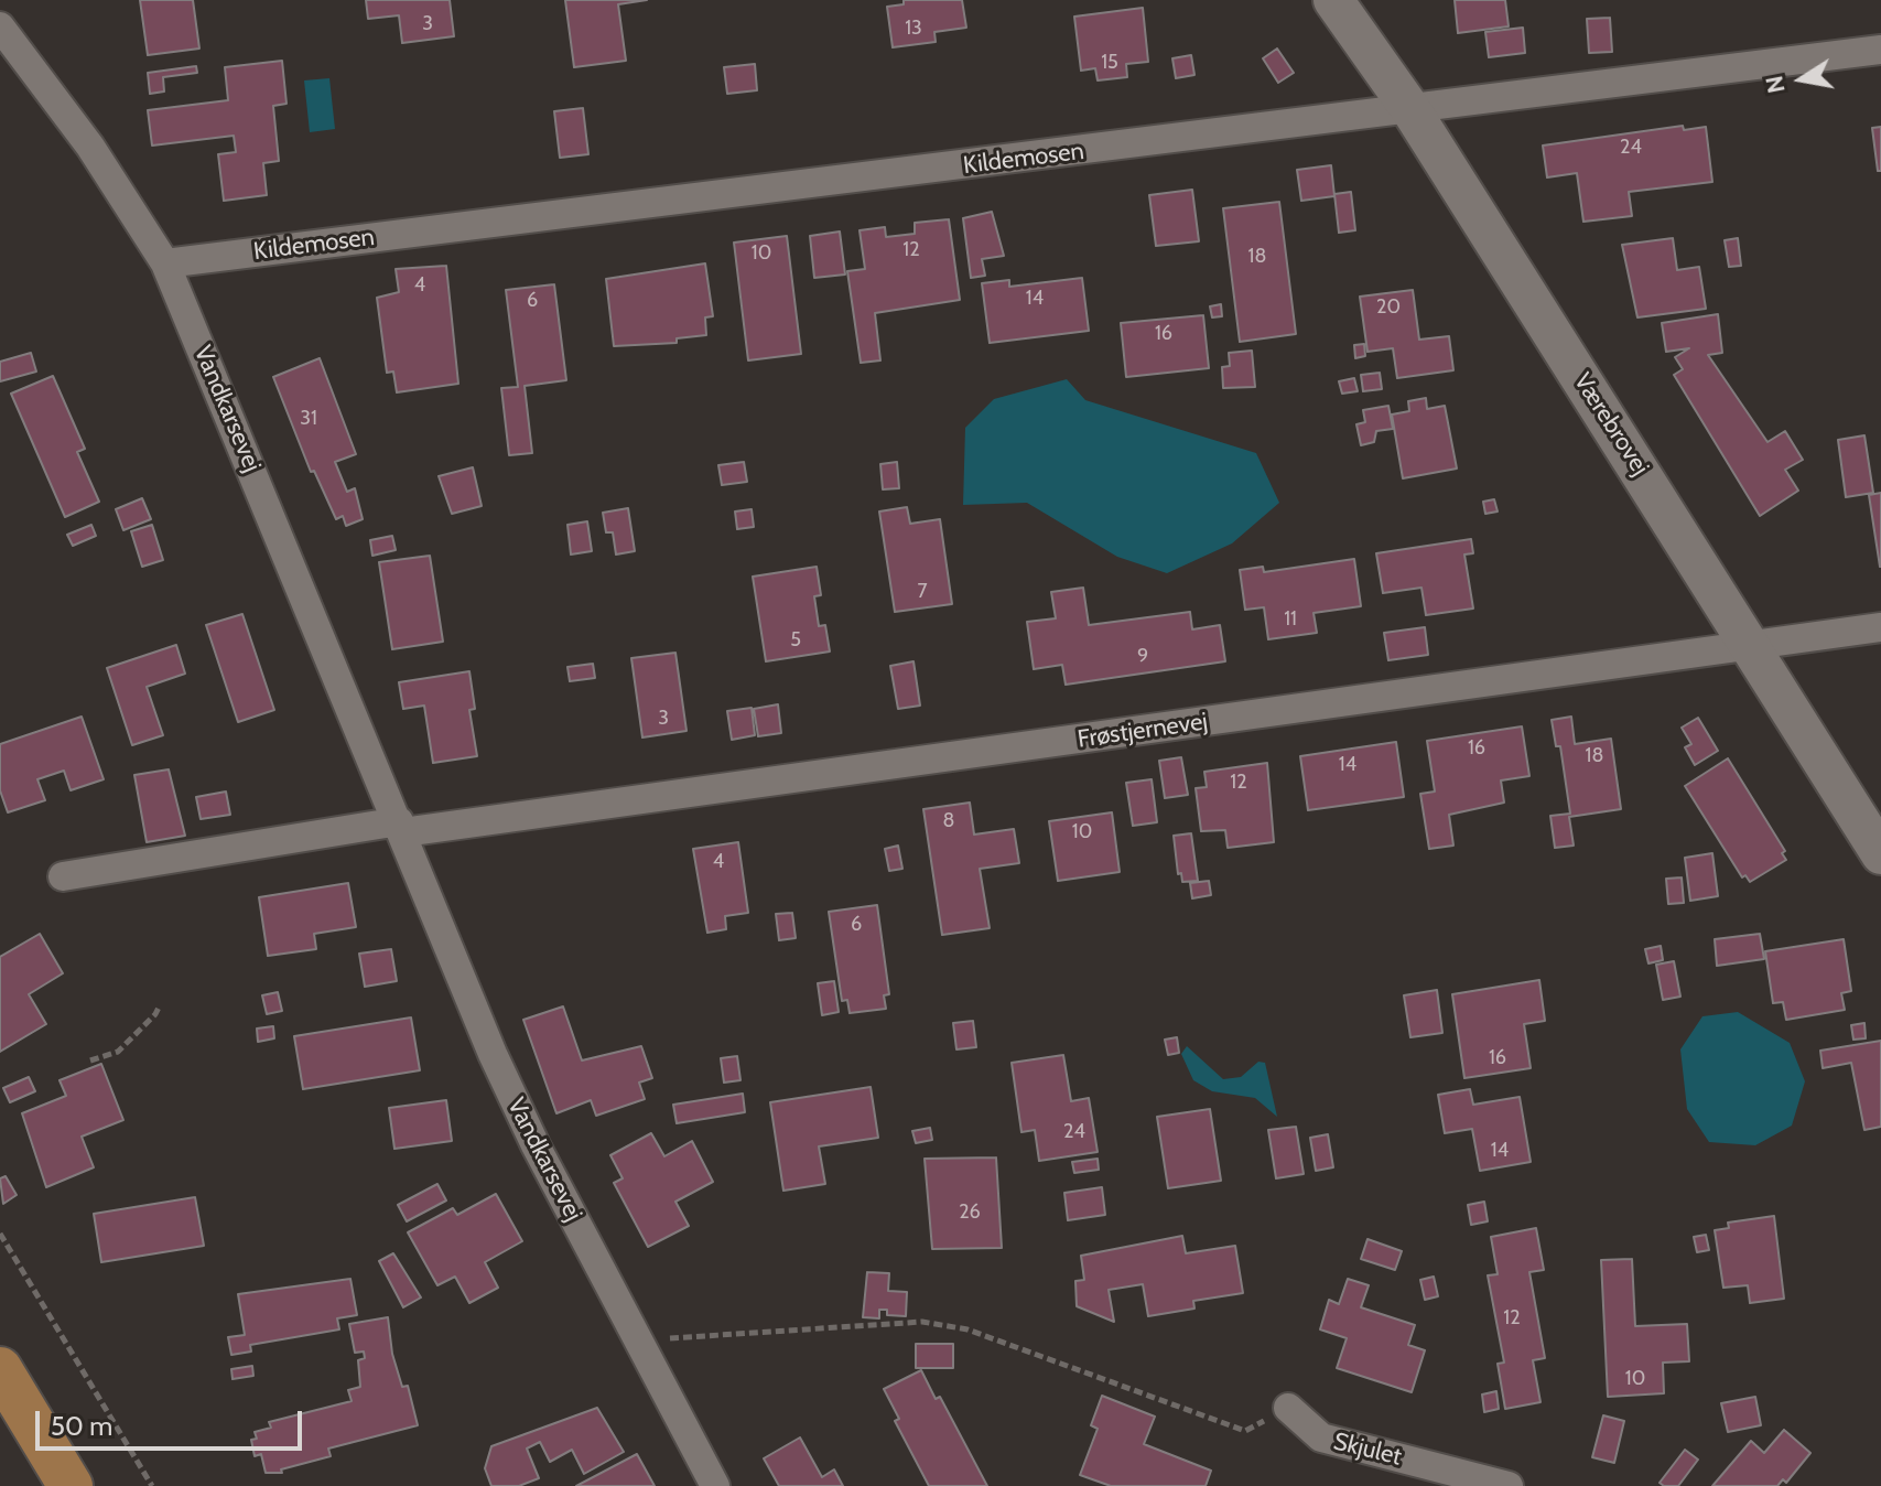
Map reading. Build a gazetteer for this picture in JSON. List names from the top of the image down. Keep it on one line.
{"streets":{"street":["Kildemosen","Vandkarsevej","Værebrovej","Frøstjernevej","Skjulet"]},"crossings":[["Kildemosen","Vandkarsevej"],["Kildemosen","Værebrovej"],["Vandkarsevej","Frøstjernevej"],["Værebrovej","Frøstjernevej"]],"house_numbers":["3","13","15","24","12","10","18","4","14","6","20","16","31","7","11","5","9","3","16","18","14","12","8","10","4","6","16","24","14","26","12","10"],"scale_bar":"50 m","north":"left"}
